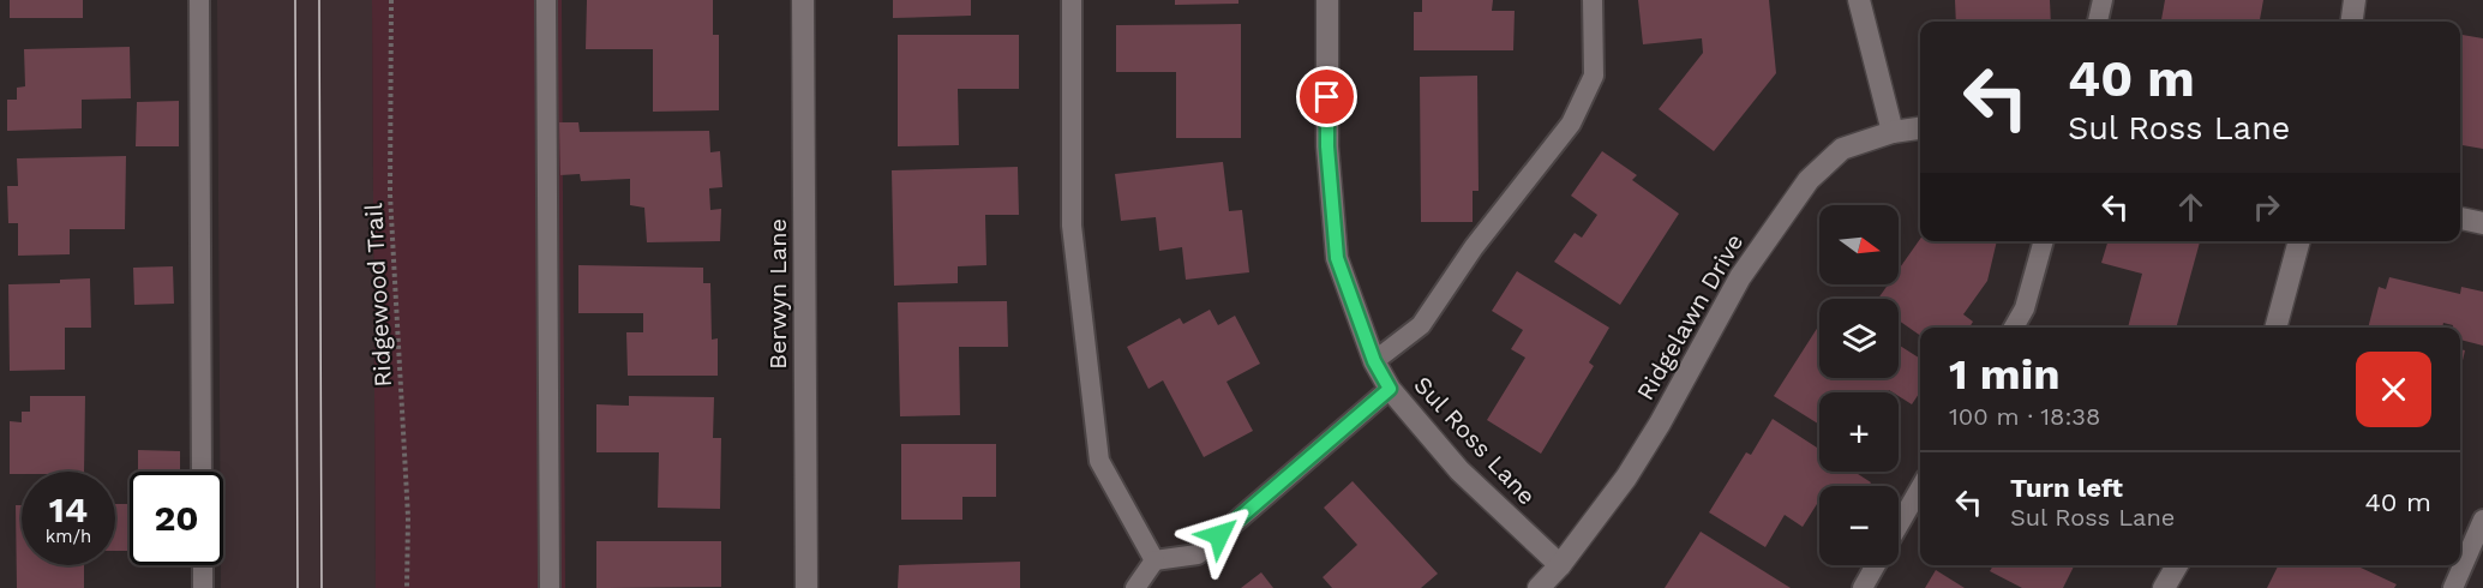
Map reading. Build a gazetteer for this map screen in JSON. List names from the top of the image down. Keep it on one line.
{"streets":{"street":["Berwyn Lane","Ridgelawn Drive","Sul Ross Lane"],"path":["Ridgewood Trail"]},"crossings":[["Ridgelawn Drive","Sul Ross Lane"]],"north":"right","page":{"turn":["40 m","Sul Ross Lane"],"map_buttons":["+","−"],"heading":["1 min","100 m · 18:38"],"list":[{"name":"Turn left","note":"Sul Ross Lane","value":"40 m"}],"speed":"14 km/h","limit":"20"}}
